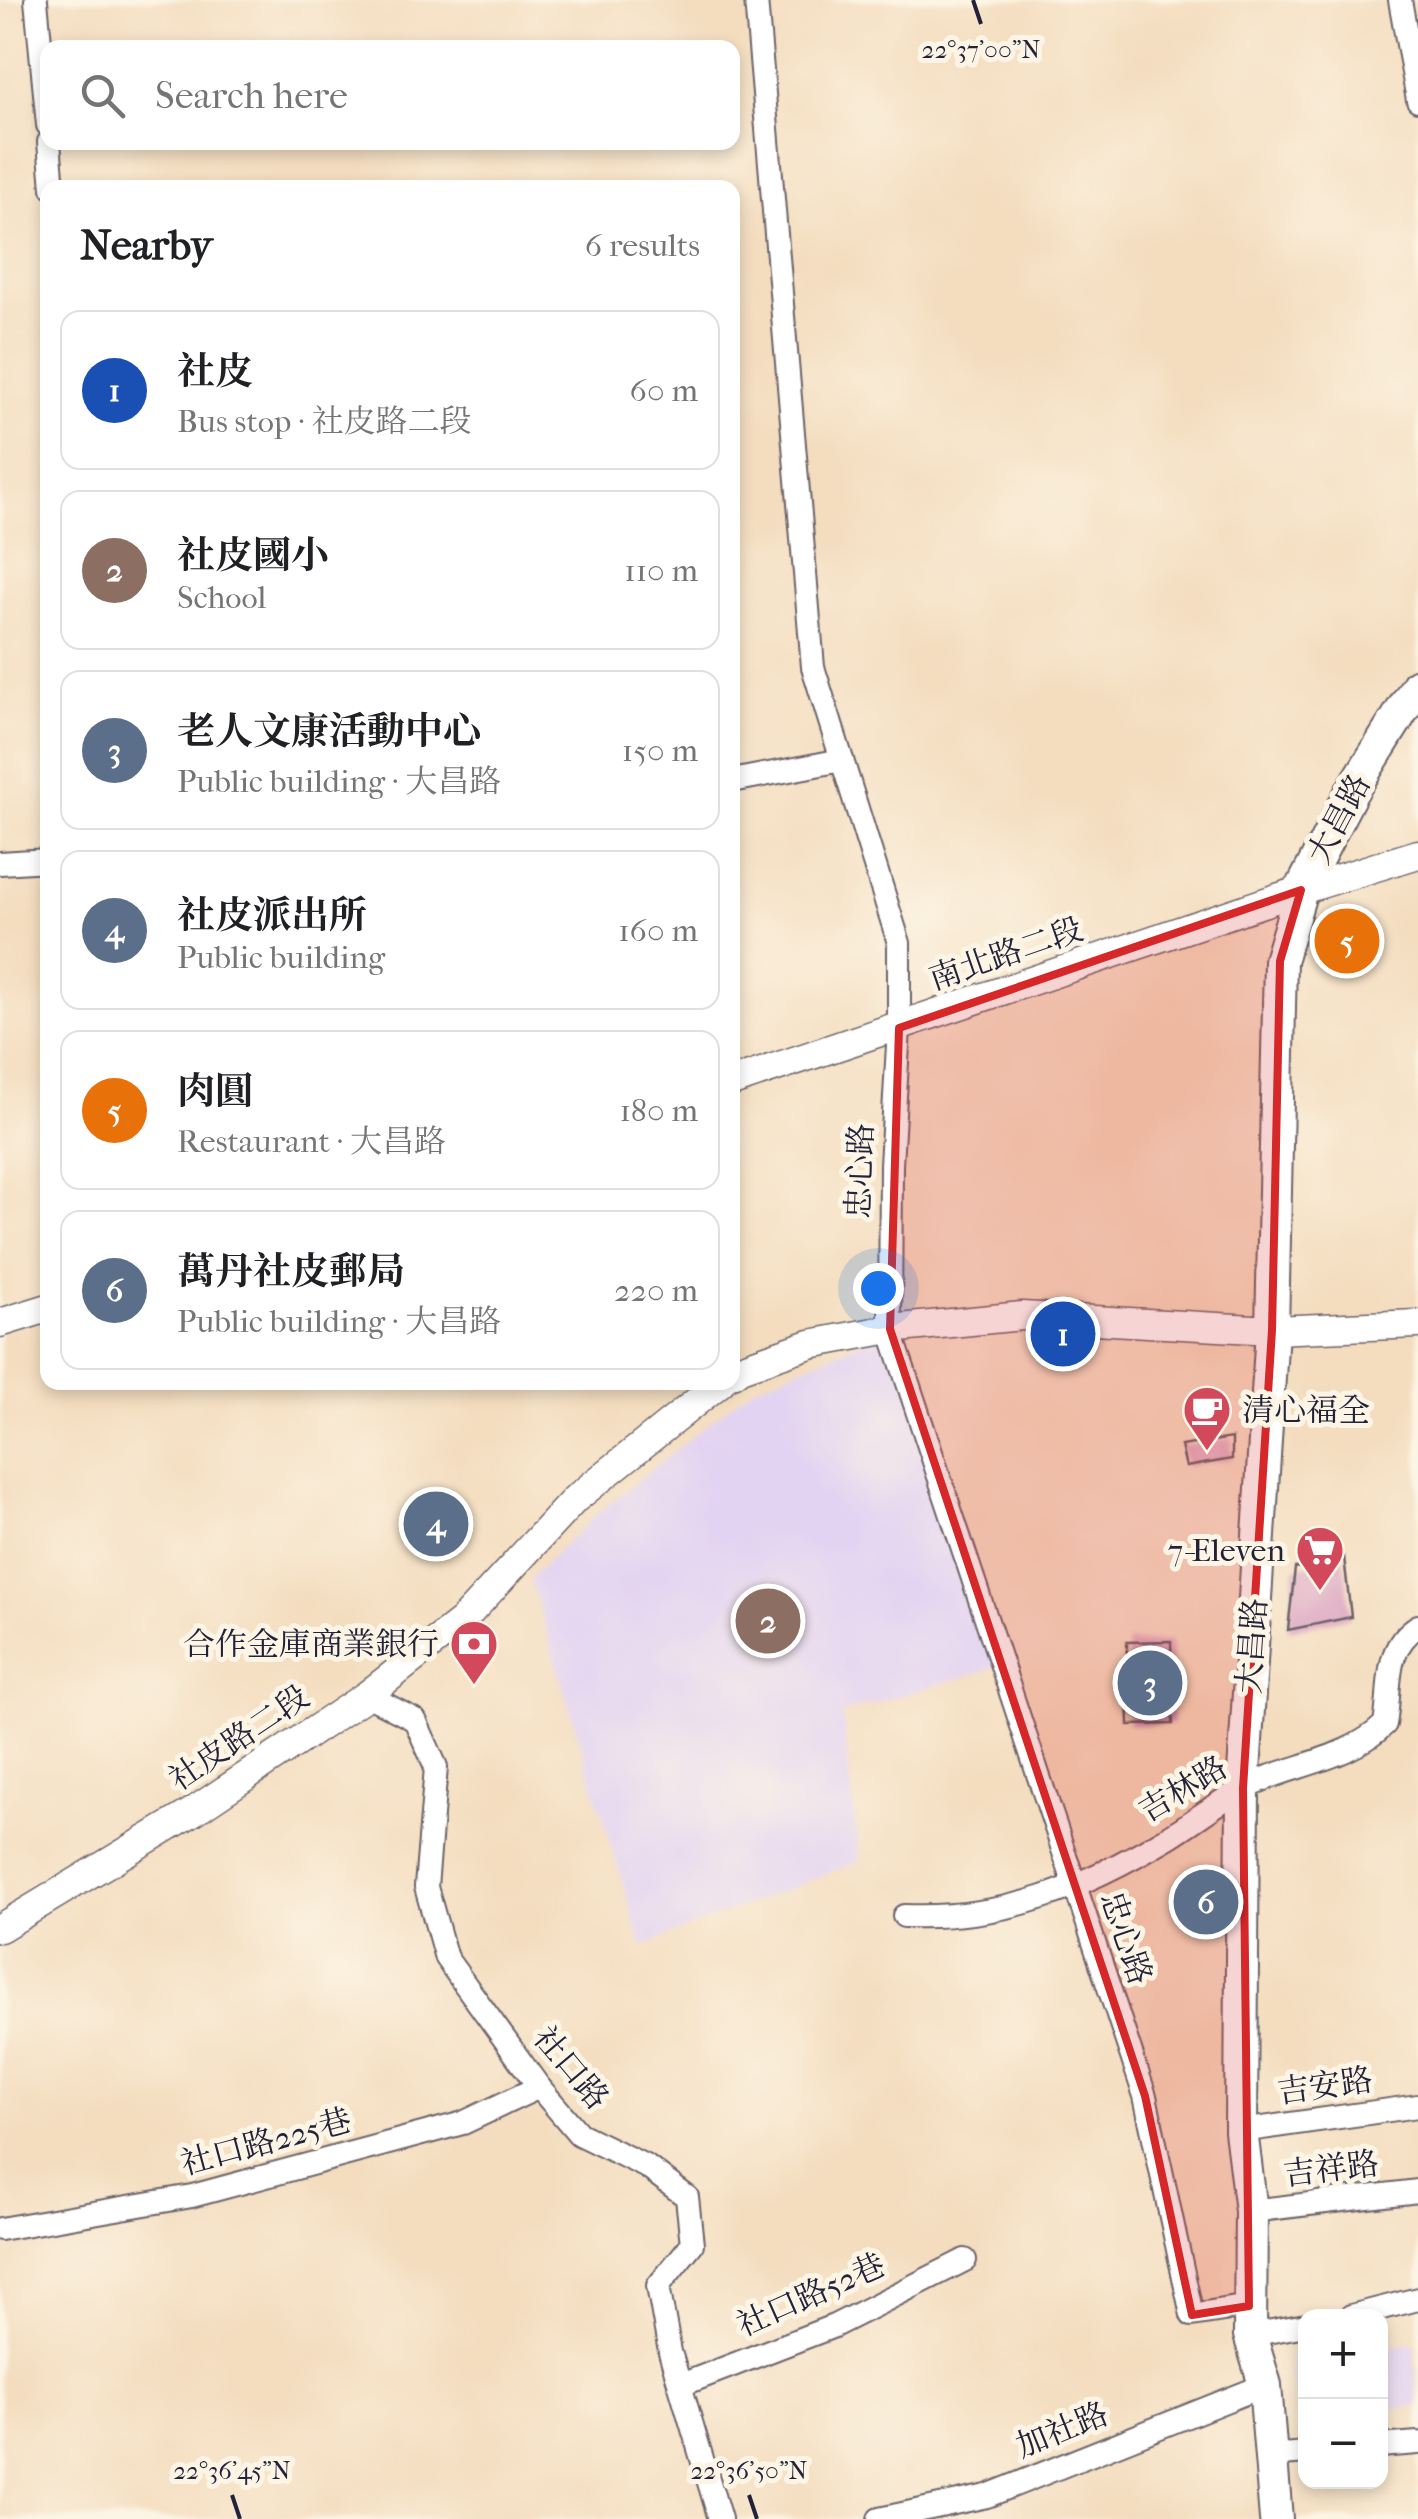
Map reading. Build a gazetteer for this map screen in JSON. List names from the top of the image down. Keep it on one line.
{"streets":{"main road":["大昌路"],"street":["南北路二段","忠心路","社皮路二段","吉林路","社口路","吉安路","社口路225巷","吉祥路","社口路52巷","加社路"]},"crossings":[["大昌路","南北路二段"],["大昌路","忠心路"],["大昌路","吉林路"],["大昌路","吉安路"],["大昌路","吉祥路"],["大昌路","加社路"],["南北路二段","忠心路"],["忠心路","吉林路"],["社皮路二段","社口路"],["社口路","社口路225巷"],["社口路","社口路52巷"]],"places":{"cafe":["清心福全"],"supermarket":["7-Eleven"],"bank":["合作金庫商業銀行"]},"page":{"search":"Search here","heading":["Nearby","6 results"],"list":[{"mark":"1","name":"社皮","note":"Bus stop · 社皮路二段","value":"60 m"},{"mark":"2","name":"社皮國小","note":"School","value":"110 m"},{"mark":"3","name":"老人文康活動中心","note":"Public building · 大昌路","value":"150 m"},{"mark":"4","name":"社皮派出所","note":"Public building","value":"160 m"},{"mark":"5","name":"肉圓","note":"Restaurant · 大昌路","value":"180 m"},{"mark":"6","name":"萬丹社皮郵局","note":"Public building · 大昌路","value":"220 m"}],"pins":["5","1","4","2","3","6"],"map_buttons":["+","−"]},"coordinates":["22°37'00\"N","22°36'45\"N","22°36'50\"N"]}
